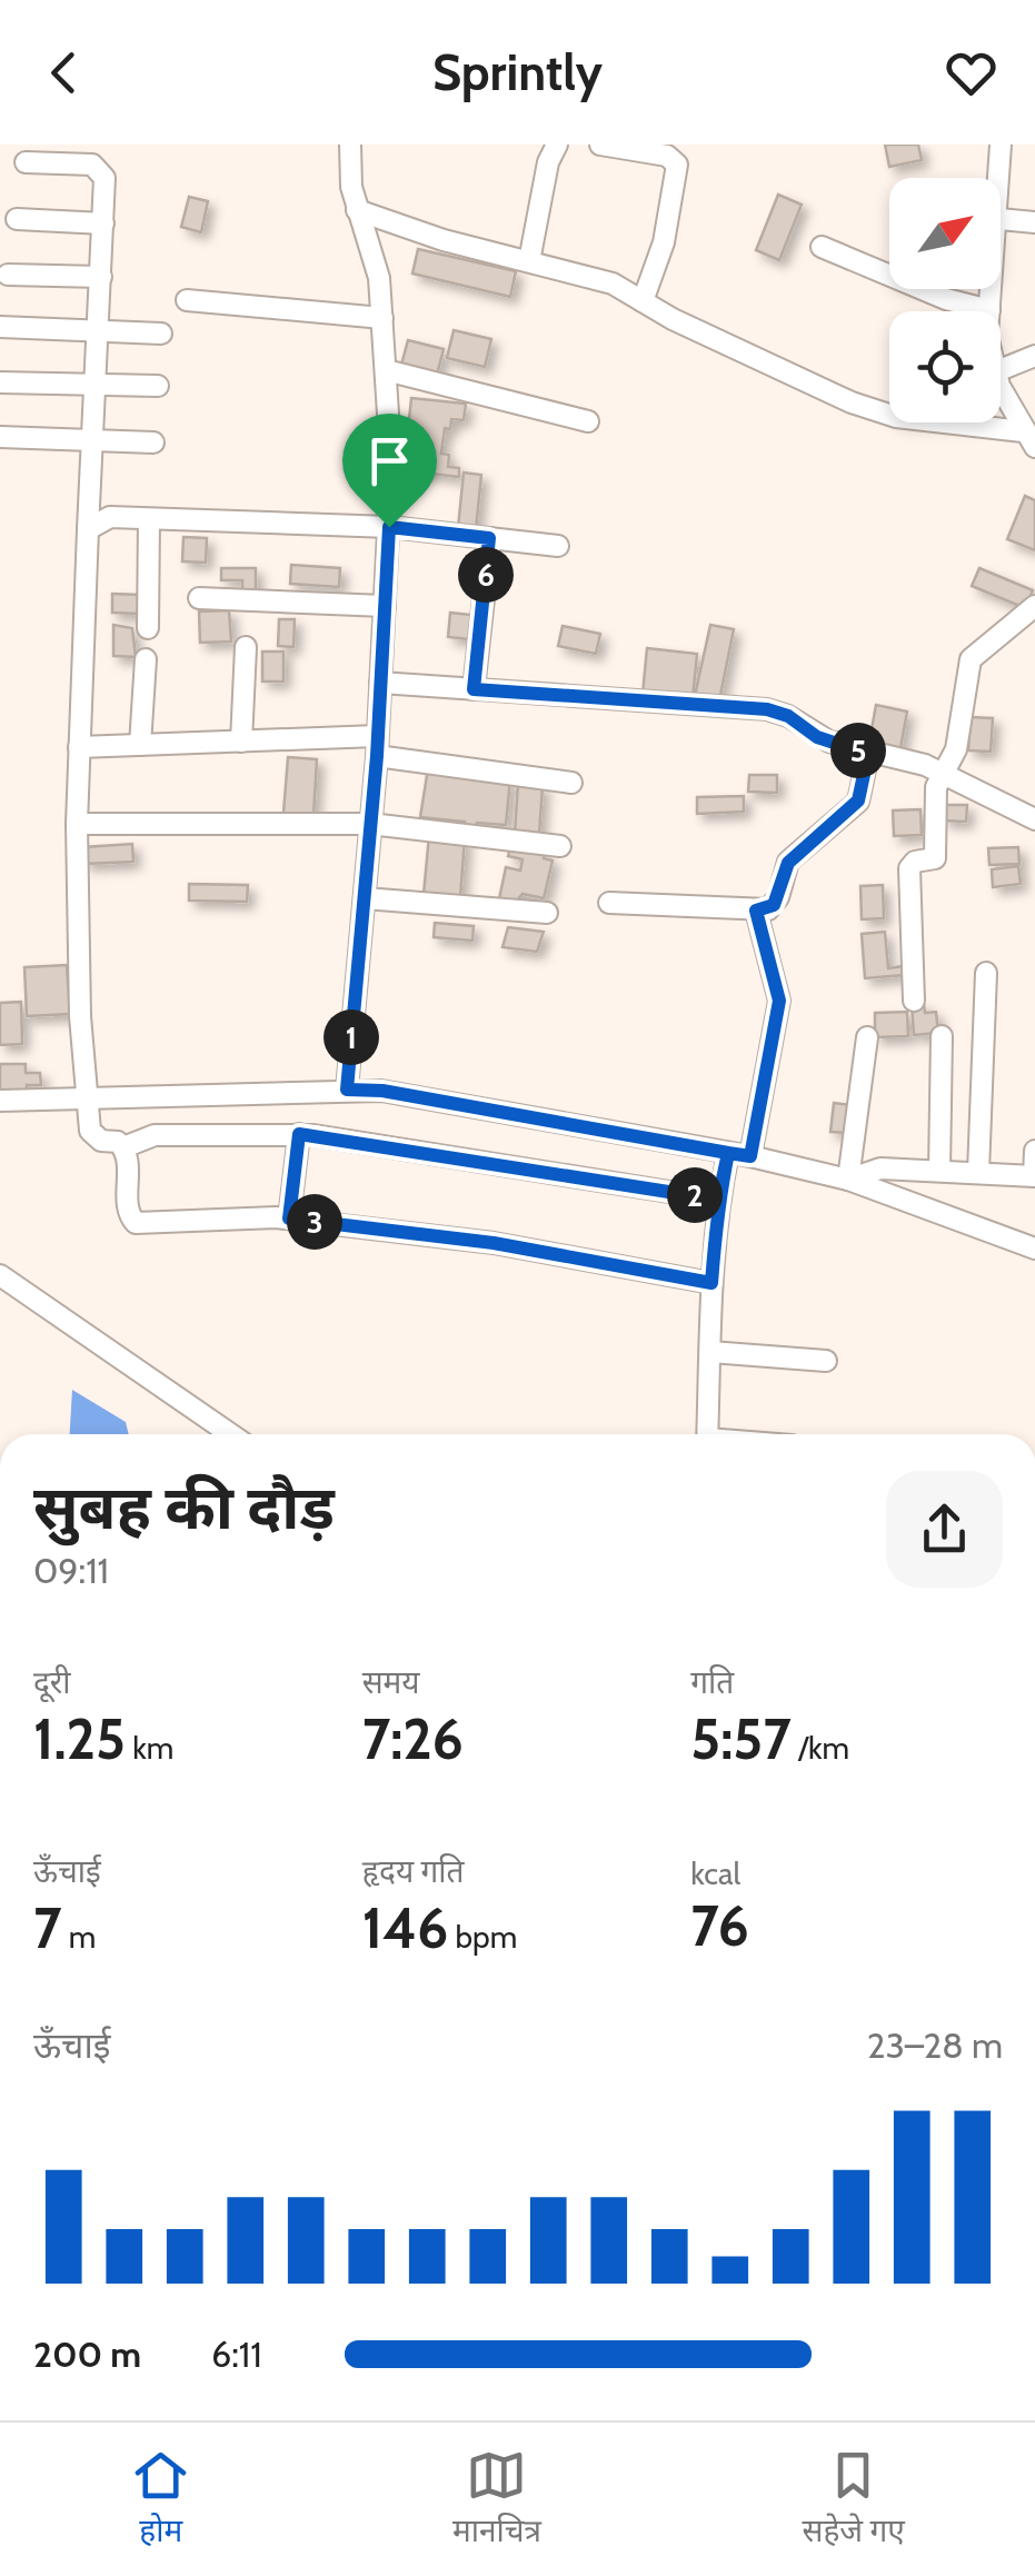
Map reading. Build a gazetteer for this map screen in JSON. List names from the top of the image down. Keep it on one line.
{"north":"top right","page":{"header":"Sprintly","pins":["6","5","1","2","3"],"heading":["सुबह की दौड़","09:11"],"stats":[["दूरी","1.25 km"],["समय","7:26"],["गति","5:57 /km"],["ऊँचाई","7 m"],["हृदय गति","146 bpm"],["kcal","76"]],"chart":["ऊँचाई","23–28 m"],"list":[{"name":"200 m","note":"6:11"}],"tabs":["होम","मानचित्र","सहेजे गए"]}}
